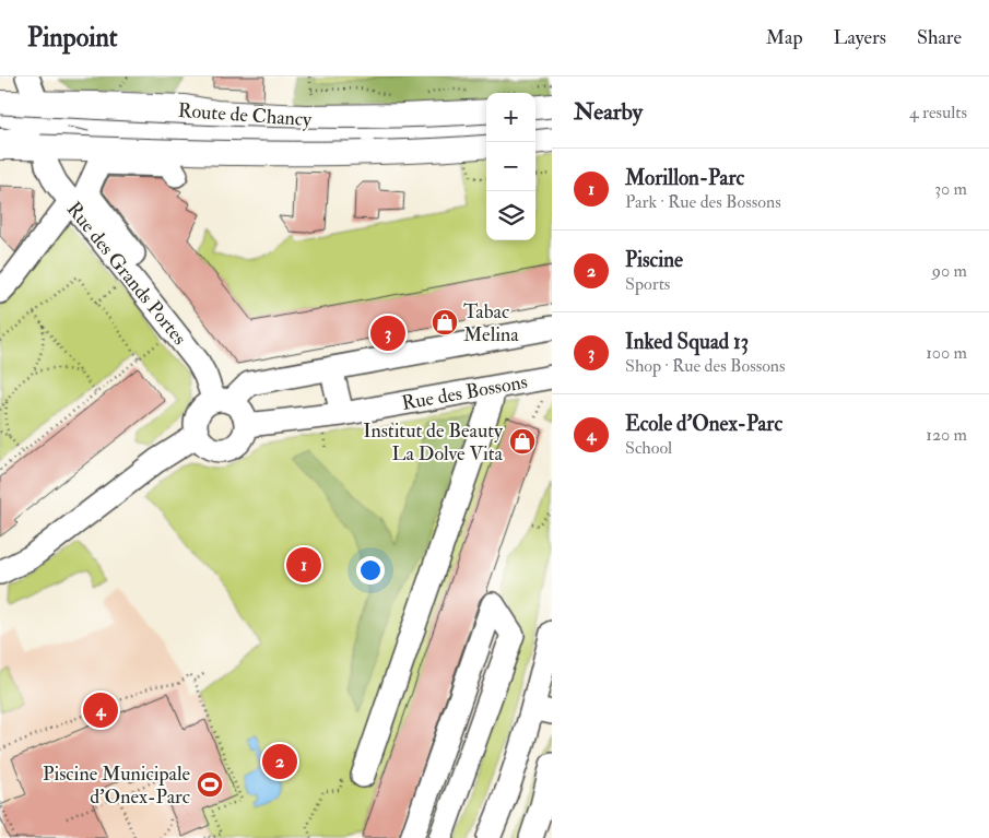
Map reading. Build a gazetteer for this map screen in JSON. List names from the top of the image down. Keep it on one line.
{"streets":{"main road":["Route de Chancy"],"street":["Rue des Grands Portes","Rue des Bossons"]},"crossings":[["Route de Chancy","Rue des Grands Portes"],["Rue des Grands Portes","Rue des Bossons"]],"places":{"shop":["Tabac Melina","Institut de Beauty La Dolve Vita"],"sports":["Piscine Municipale d’Onex-Parc"]},"page":{"header":"Pinpoint","nav":["Map","Layers","Share"],"heading":["Nearby","4 results"],"map_buttons":["+","−"],"list":[{"mark":"1","name":"Morillon-Parc","note":"Park · Rue des Bossons","value":"30 m"},{"mark":"2","name":"Piscine","note":"Sports","value":"90 m"},{"mark":"3","name":"Inked Squad 13","note":"Shop · Rue des Bossons","value":"100 m"},{"mark":"4","name":"Ecole d'Onex-Parc","note":"School","value":"120 m"}],"pins":["3","1","4","2"]}}
